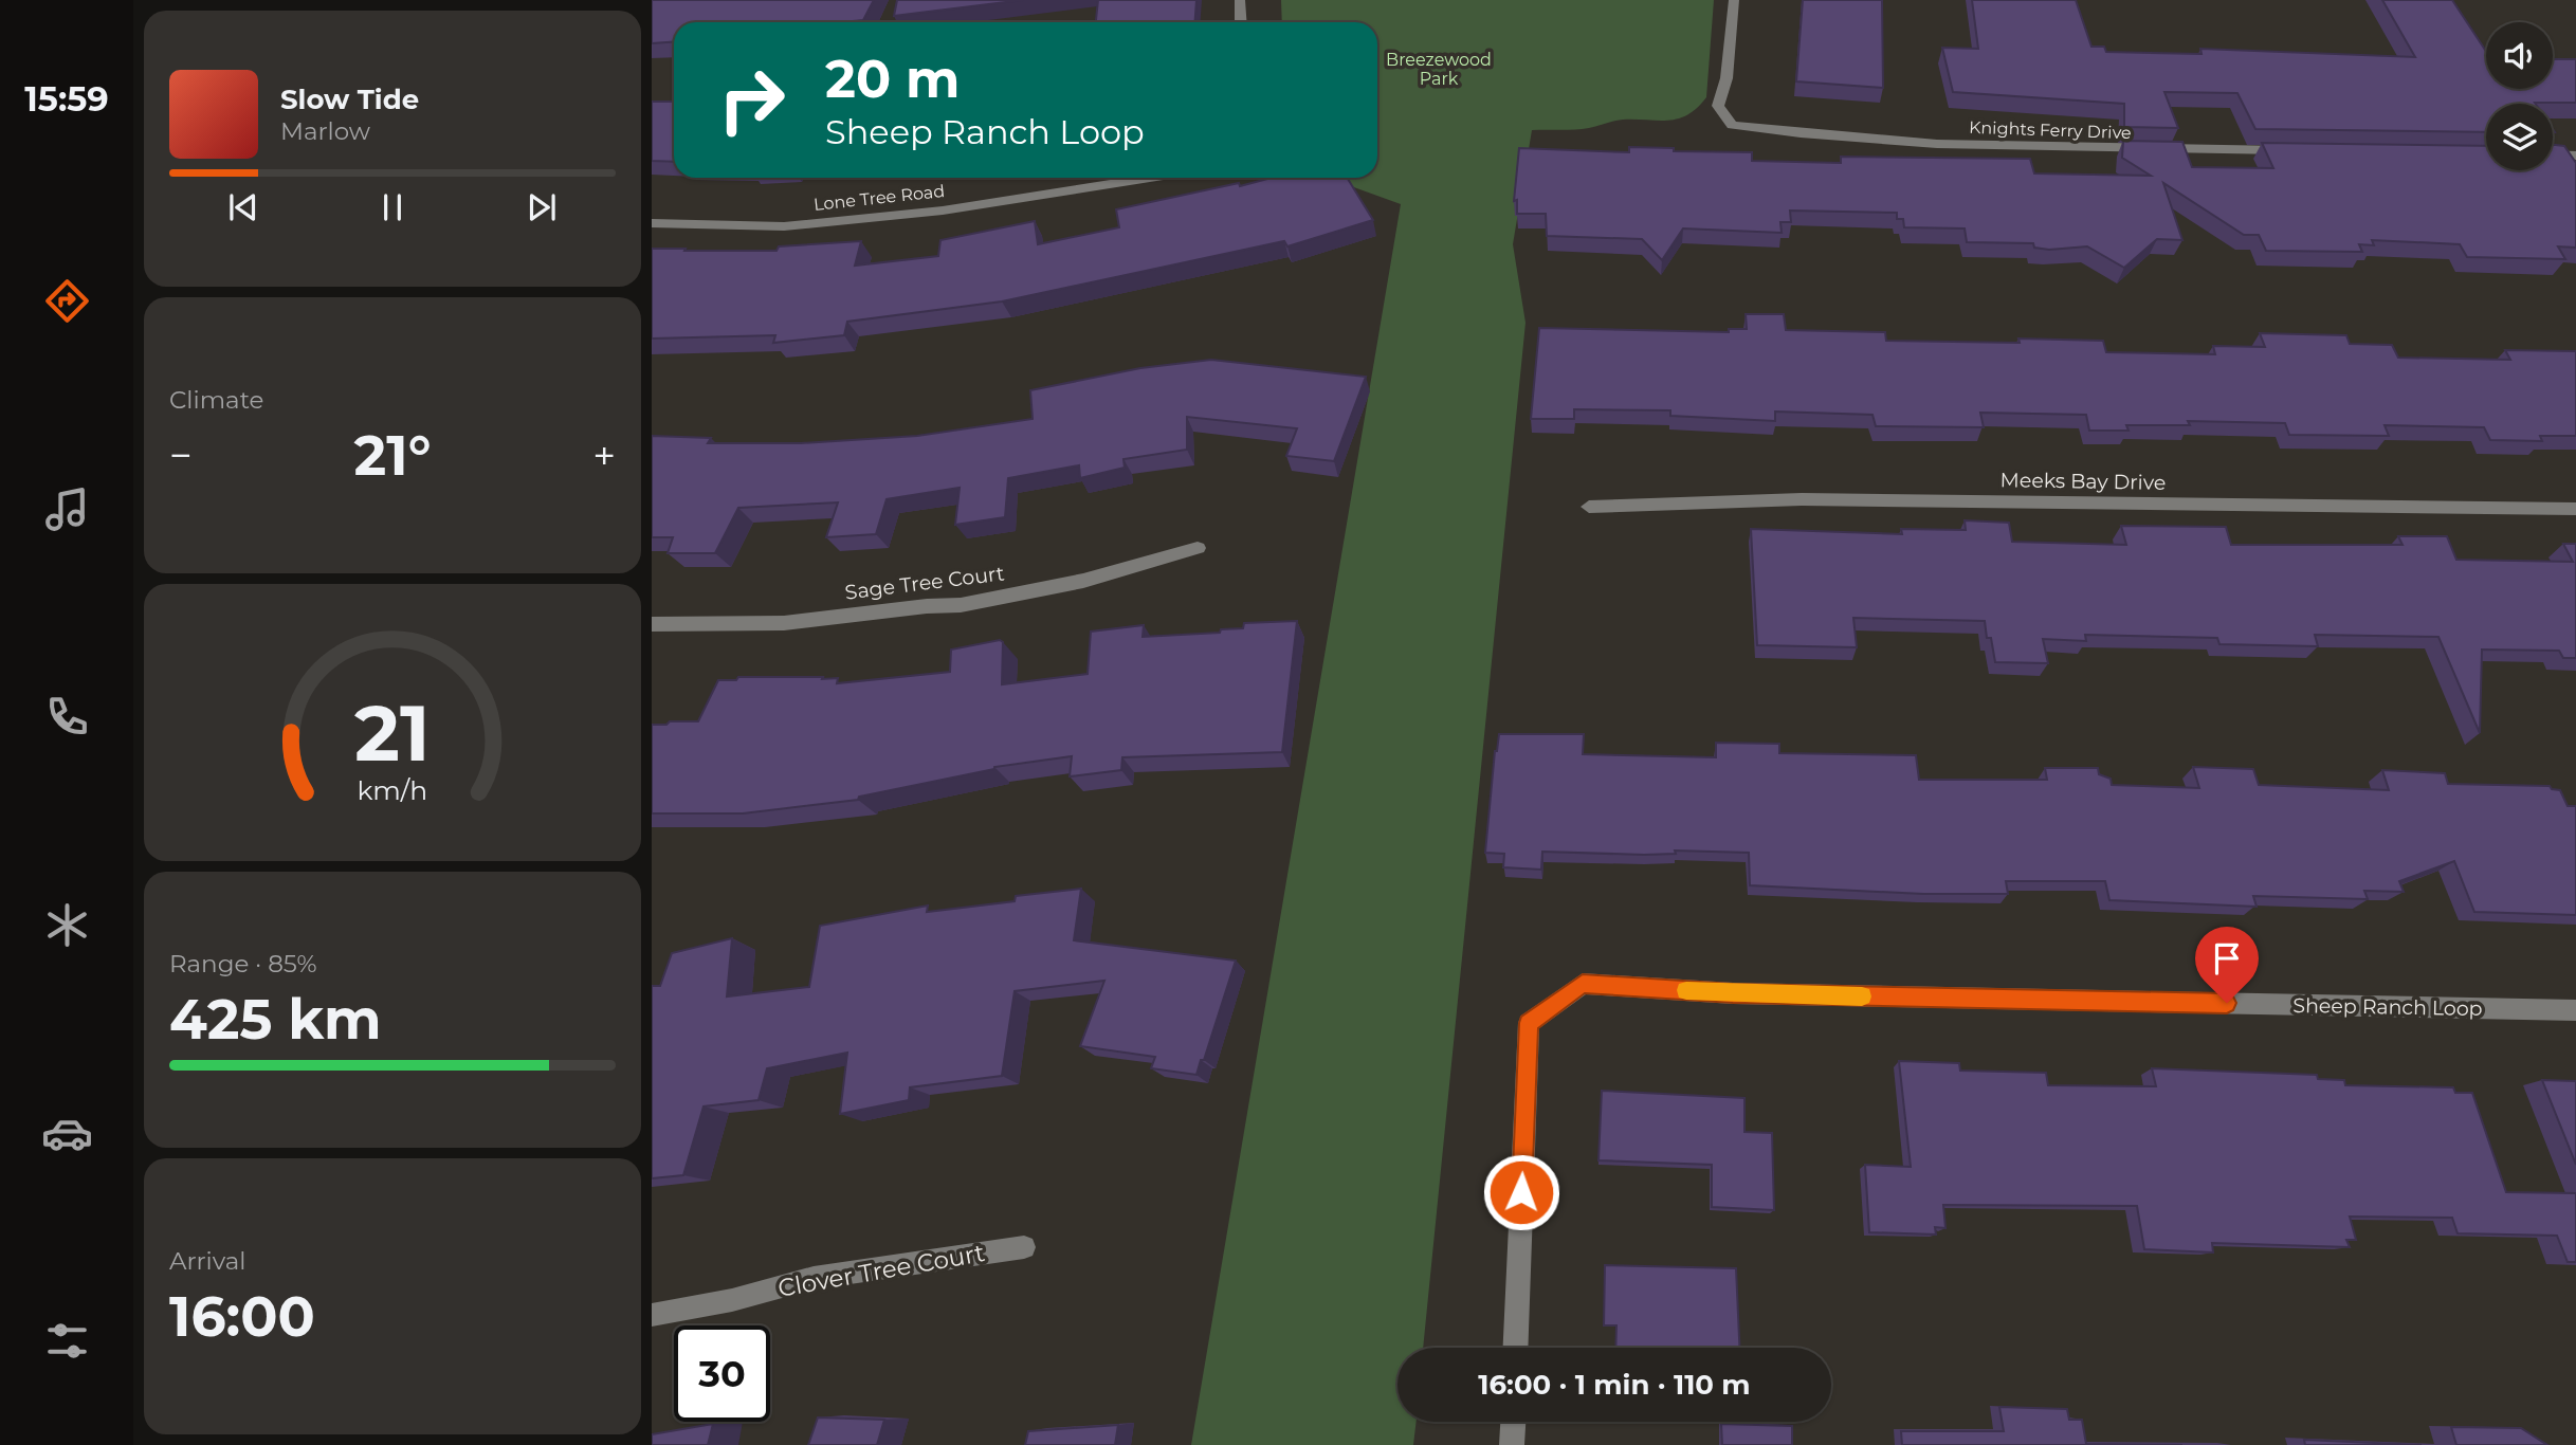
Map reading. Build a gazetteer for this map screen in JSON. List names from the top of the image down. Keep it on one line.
{"streets":{"street":["Knights Ferry Drive","Lone Tree Road","Meeks Bay Drive","Sage Tree Court","Sheep Ranch Loop","Clover Tree Court"]},"parks":["Breezewood Park"],"page":{"tabs":"15:59","turn":["20 m","Sheep Ranch Loop"],"song":["Slow Tide","Marlow"],"tile":["Climate",["Range · 85%","425 km"],["Arrival","16:00"]],"heat":["−","21°","+"],"limit":"30","trip":"16:00 · 1 min · 110 m","gauge":["21","km/h"]}}
